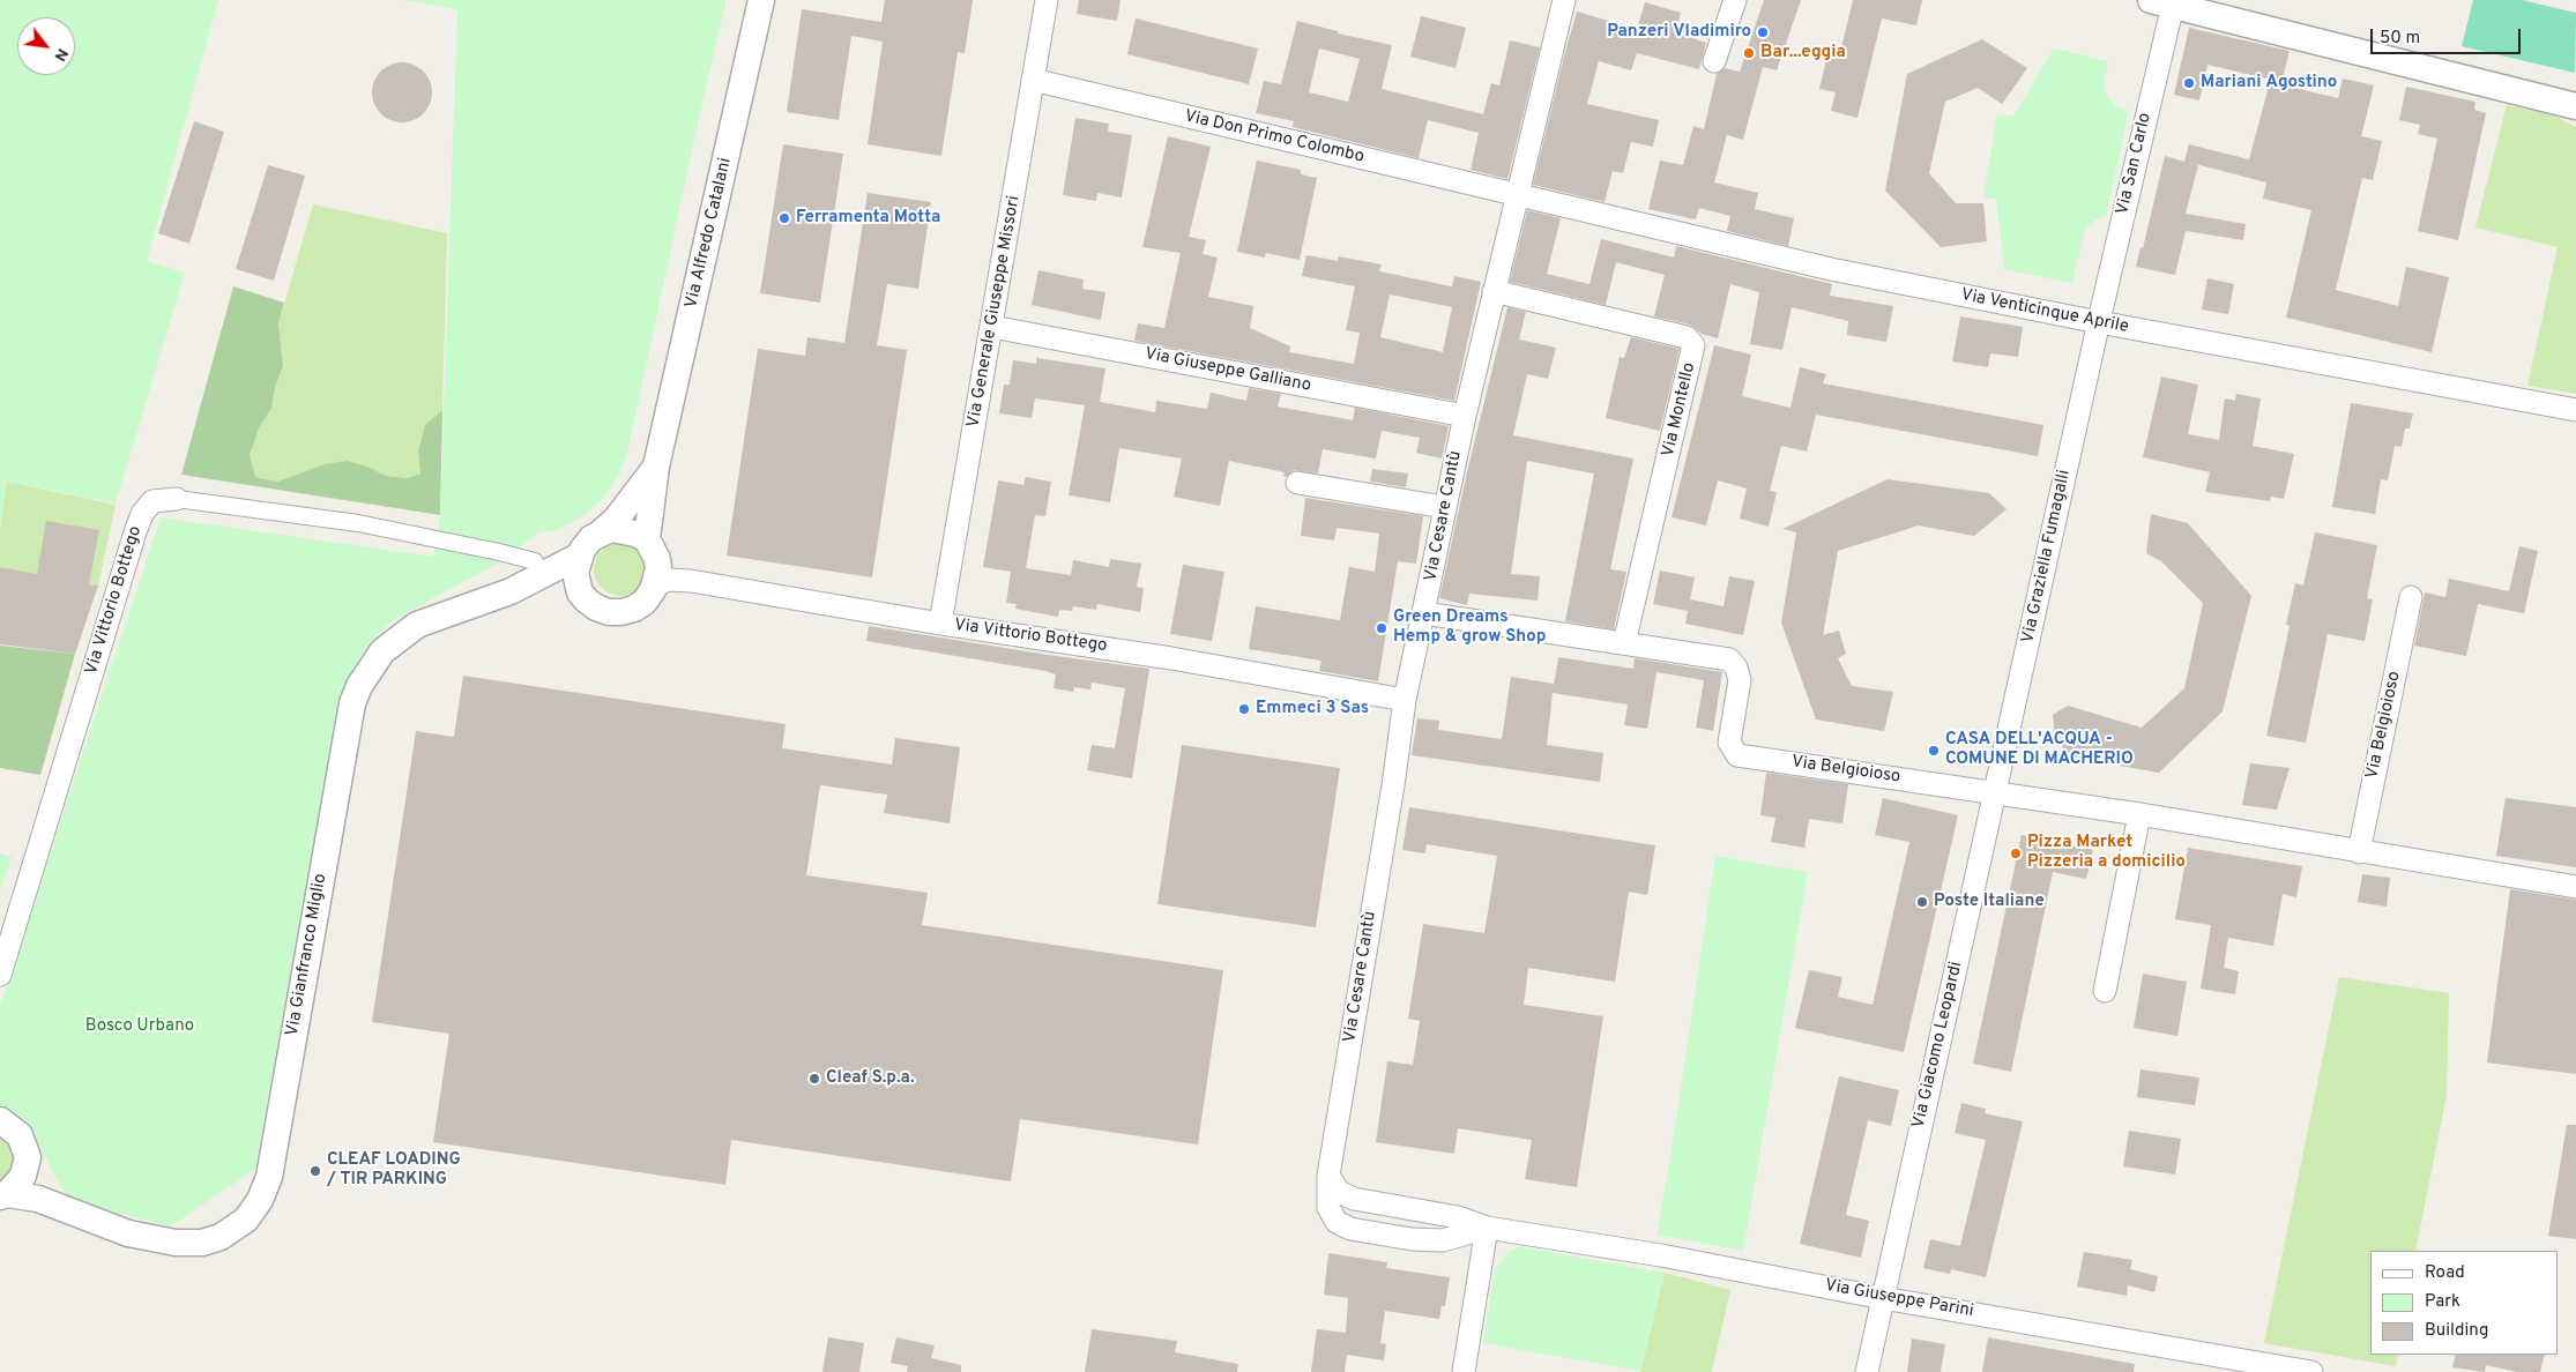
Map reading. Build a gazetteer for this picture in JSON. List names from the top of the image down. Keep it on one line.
{"streets":{"street":["Via Don Primo Colombo","Via San Carlo","Via Alfredo Catalani","Via Generale Giuseppe Missori","Via Venticinque Aprile","Via Giuseppe Galliano","Via Montello","Via Cesare Cantù","Via Graziella Fumagalli","Via Vittorio Bottego","Via Belgioioso","Via Gianfranco Miglio","Via Giacomo Leopardi","Via Giuseppe Parini"]},"crossings":[["Via Don Primo Colombo","Via Generale Giuseppe Missori"],["Via Don Primo Colombo","Via Venticinque Aprile"],["Via Don Primo Colombo","Via Cesare Cantù"],["Via San Carlo","Via Venticinque Aprile"],["Via San Carlo","Via Graziella Fumagalli"],["Via Alfredo Catalani","Via Vittorio Bottego"],["Via Alfredo Catalani","Via Gianfranco Miglio"],["Via Generale Giuseppe Missori","Via Giuseppe Galliano"],["Via Generale Giuseppe Missori","Via Vittorio Bottego"],["Via Venticinque Aprile","Via Cesare Cantù"],["Via Venticinque Aprile","Via Graziella Fumagalli"],["Via Giuseppe Galliano","Via Cesare Cantù"],["Via Montello","Via Cesare Cantù"],["Via Montello","Via Belgioioso"],["Via Cesare Cantù","Via Vittorio Bottego"],["Via Cesare Cantù","Via Belgioioso"],["Via Cesare Cantù","Via Giuseppe Parini"],["Via Graziella Fumagalli","Via Belgioioso"],["Via Graziella Fumagalli","Via Giacomo Leopardi"],["Via Vittorio Bottego","Via Gianfranco Miglio"],["Via Belgioioso","Via Giacomo Leopardi"],["Via Giacomo Leopardi","Via Giuseppe Parini"]],"parks":["Bosco Urbano"],"places":["Panzeri Vladimiro","Bar...eggia","Mariani Agostino","Ferramenta Motta","Green Dreams Hemp & grow Shop","Emmeci 3 Sas","CASA DELL'ACQUA - COMUNE DI MACHERIO","Pizza Market Pizzeria a domicilio","Poste Italiane","Cleaf S.p.a.","CLEAF LOADING / TIR PARKING"],"legend":["Road","Park","Building"],"scale_bar":"50 m","north":"bottom right"}
